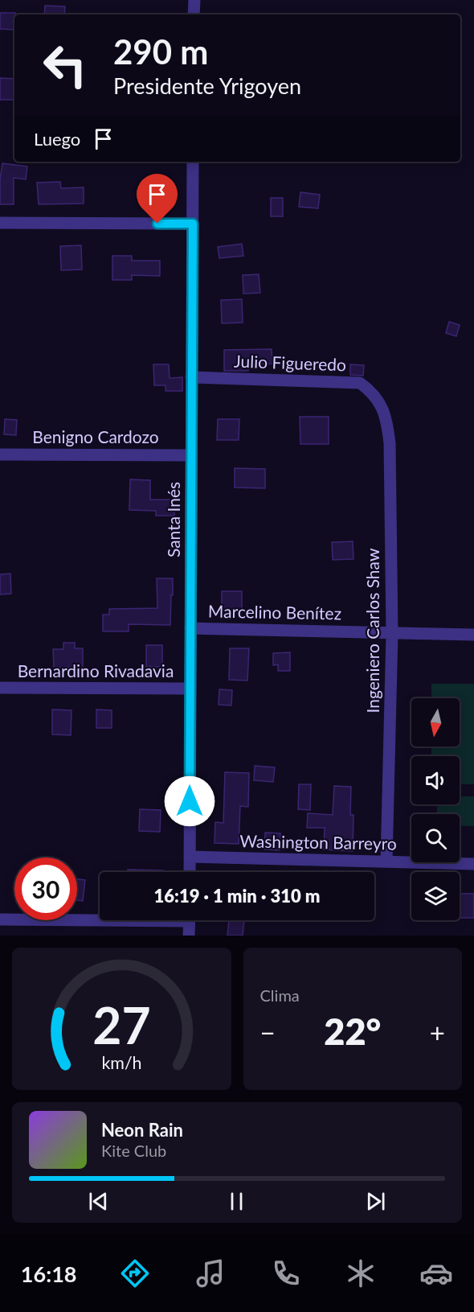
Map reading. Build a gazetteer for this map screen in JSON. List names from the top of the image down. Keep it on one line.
{"streets":{"street":["Julio Figueredo","Benigno Cardozo","Santa Inés","Marcelino Benítez","Ingeniero Carlos Shaw","Bernardino Rivadavia","Washington Barreyro"]},"crossings":[["Julio Figueredo","Santa Inés"],["Julio Figueredo","Ingeniero Carlos Shaw"],["Benigno Cardozo","Santa Inés"],["Santa Inés","Marcelino Benítez"],["Santa Inés","Bernardino Rivadavia"],["Santa Inés","Washington Barreyro"],["Marcelino Benítez","Ingeniero Carlos Shaw"],["Ingeniero Carlos Shaw","Washington Barreyro"]],"north":"bottom","page":{"turn":["290 m","Presidente Yrigoyen"],"then":"Luego","limit":"30","trip":"16:19 · 1 min · 310 m","tile":"Clima","heat":["−","22°","+"],"song":["Neon Rain","Kite Club"],"tabs":"16:18","gauge":["27","km/h"]}}
